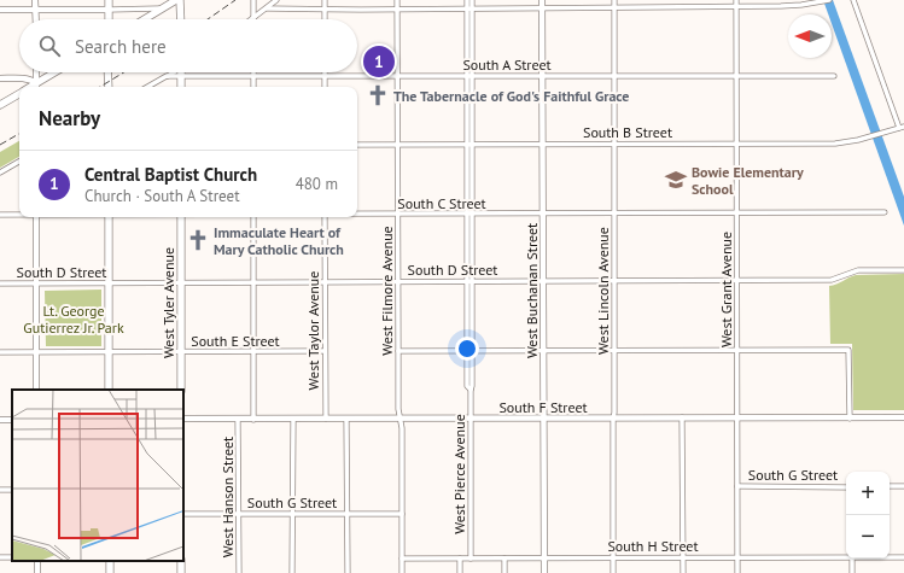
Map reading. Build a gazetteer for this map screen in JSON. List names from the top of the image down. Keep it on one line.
{"streets":{"main road":["West Tyler Avenue"],"street":["South A Street","South B Street","South C Street","South D Street","West Grant Avenue","West Filmore Avenue","West Buchanan Street","West Lincoln Avenue","West Taylor Avenue","South E Street","South F Street","West Pierce Avenue","South G Street","West Hanson Street","South H Street"]},"crossings":[["South A Street","West Grant Avenue"],["South A Street","West Filmore Avenue"],["South A Street","West Buchanan Street"],["South A Street","West Lincoln Avenue"],["South A Street","West Pierce Avenue"],["South B Street","West Grant Avenue"],["South B Street","West Filmore Avenue"],["South B Street","West Buchanan Street"],["South B Street","West Lincoln Avenue"],["South B Street","West Pierce Avenue"],["South C Street","West Grant Avenue"],["South C Street","West Filmore Avenue"],["South C Street","West Buchanan Street"],["South C Street","West Lincoln Avenue"],["South C Street","West Pierce Avenue"],["South D Street","West Grant Avenue"],["South D Street","West Filmore Avenue"],["South D Street","West Buchanan Street"],["South D Street","West Lincoln Avenue"],["South D Street","West Tyler Avenue"],["South D Street","West Taylor Avenue"],["South D Street","West Pierce Avenue"],["West Grant Avenue","South F Street"],["West Grant Avenue","South G Street"],["West Grant Avenue","South H Street"],["West Filmore Avenue","South F Street"],["West Filmore Avenue","South G Street"],["West Filmore Avenue","South H Street"],["West Buchanan Street","South F Street"],["West Buchanan Street","South H Street"],["West Lincoln Avenue","South F Street"],["West Lincoln Avenue","South H Street"],["West Tyler Avenue","South E Street"],["West Taylor Avenue","South E Street"],["West Taylor Avenue","South F Street"],["South F Street","West Pierce Avenue"],["South F Street","West Hanson Street"],["West Pierce Avenue","South H Street"],["South G Street","West Hanson Street"]],"parks":["Lt. George Gutierrez Jr. Park"],"places":{"church":["The Tabernacle of God's Faithful Grace","Immaculate Heart of Mary Catholic Church"],"school or university":["Bowie Elementary School"]},"north":"left","page":{"search":"Search here","pins":"1","heading":"Nearby","list":[{"mark":"1","name":"Central Baptist Church","note":"Church · South A Street","value":"480 m"}],"map_buttons":["+","−"]}}
